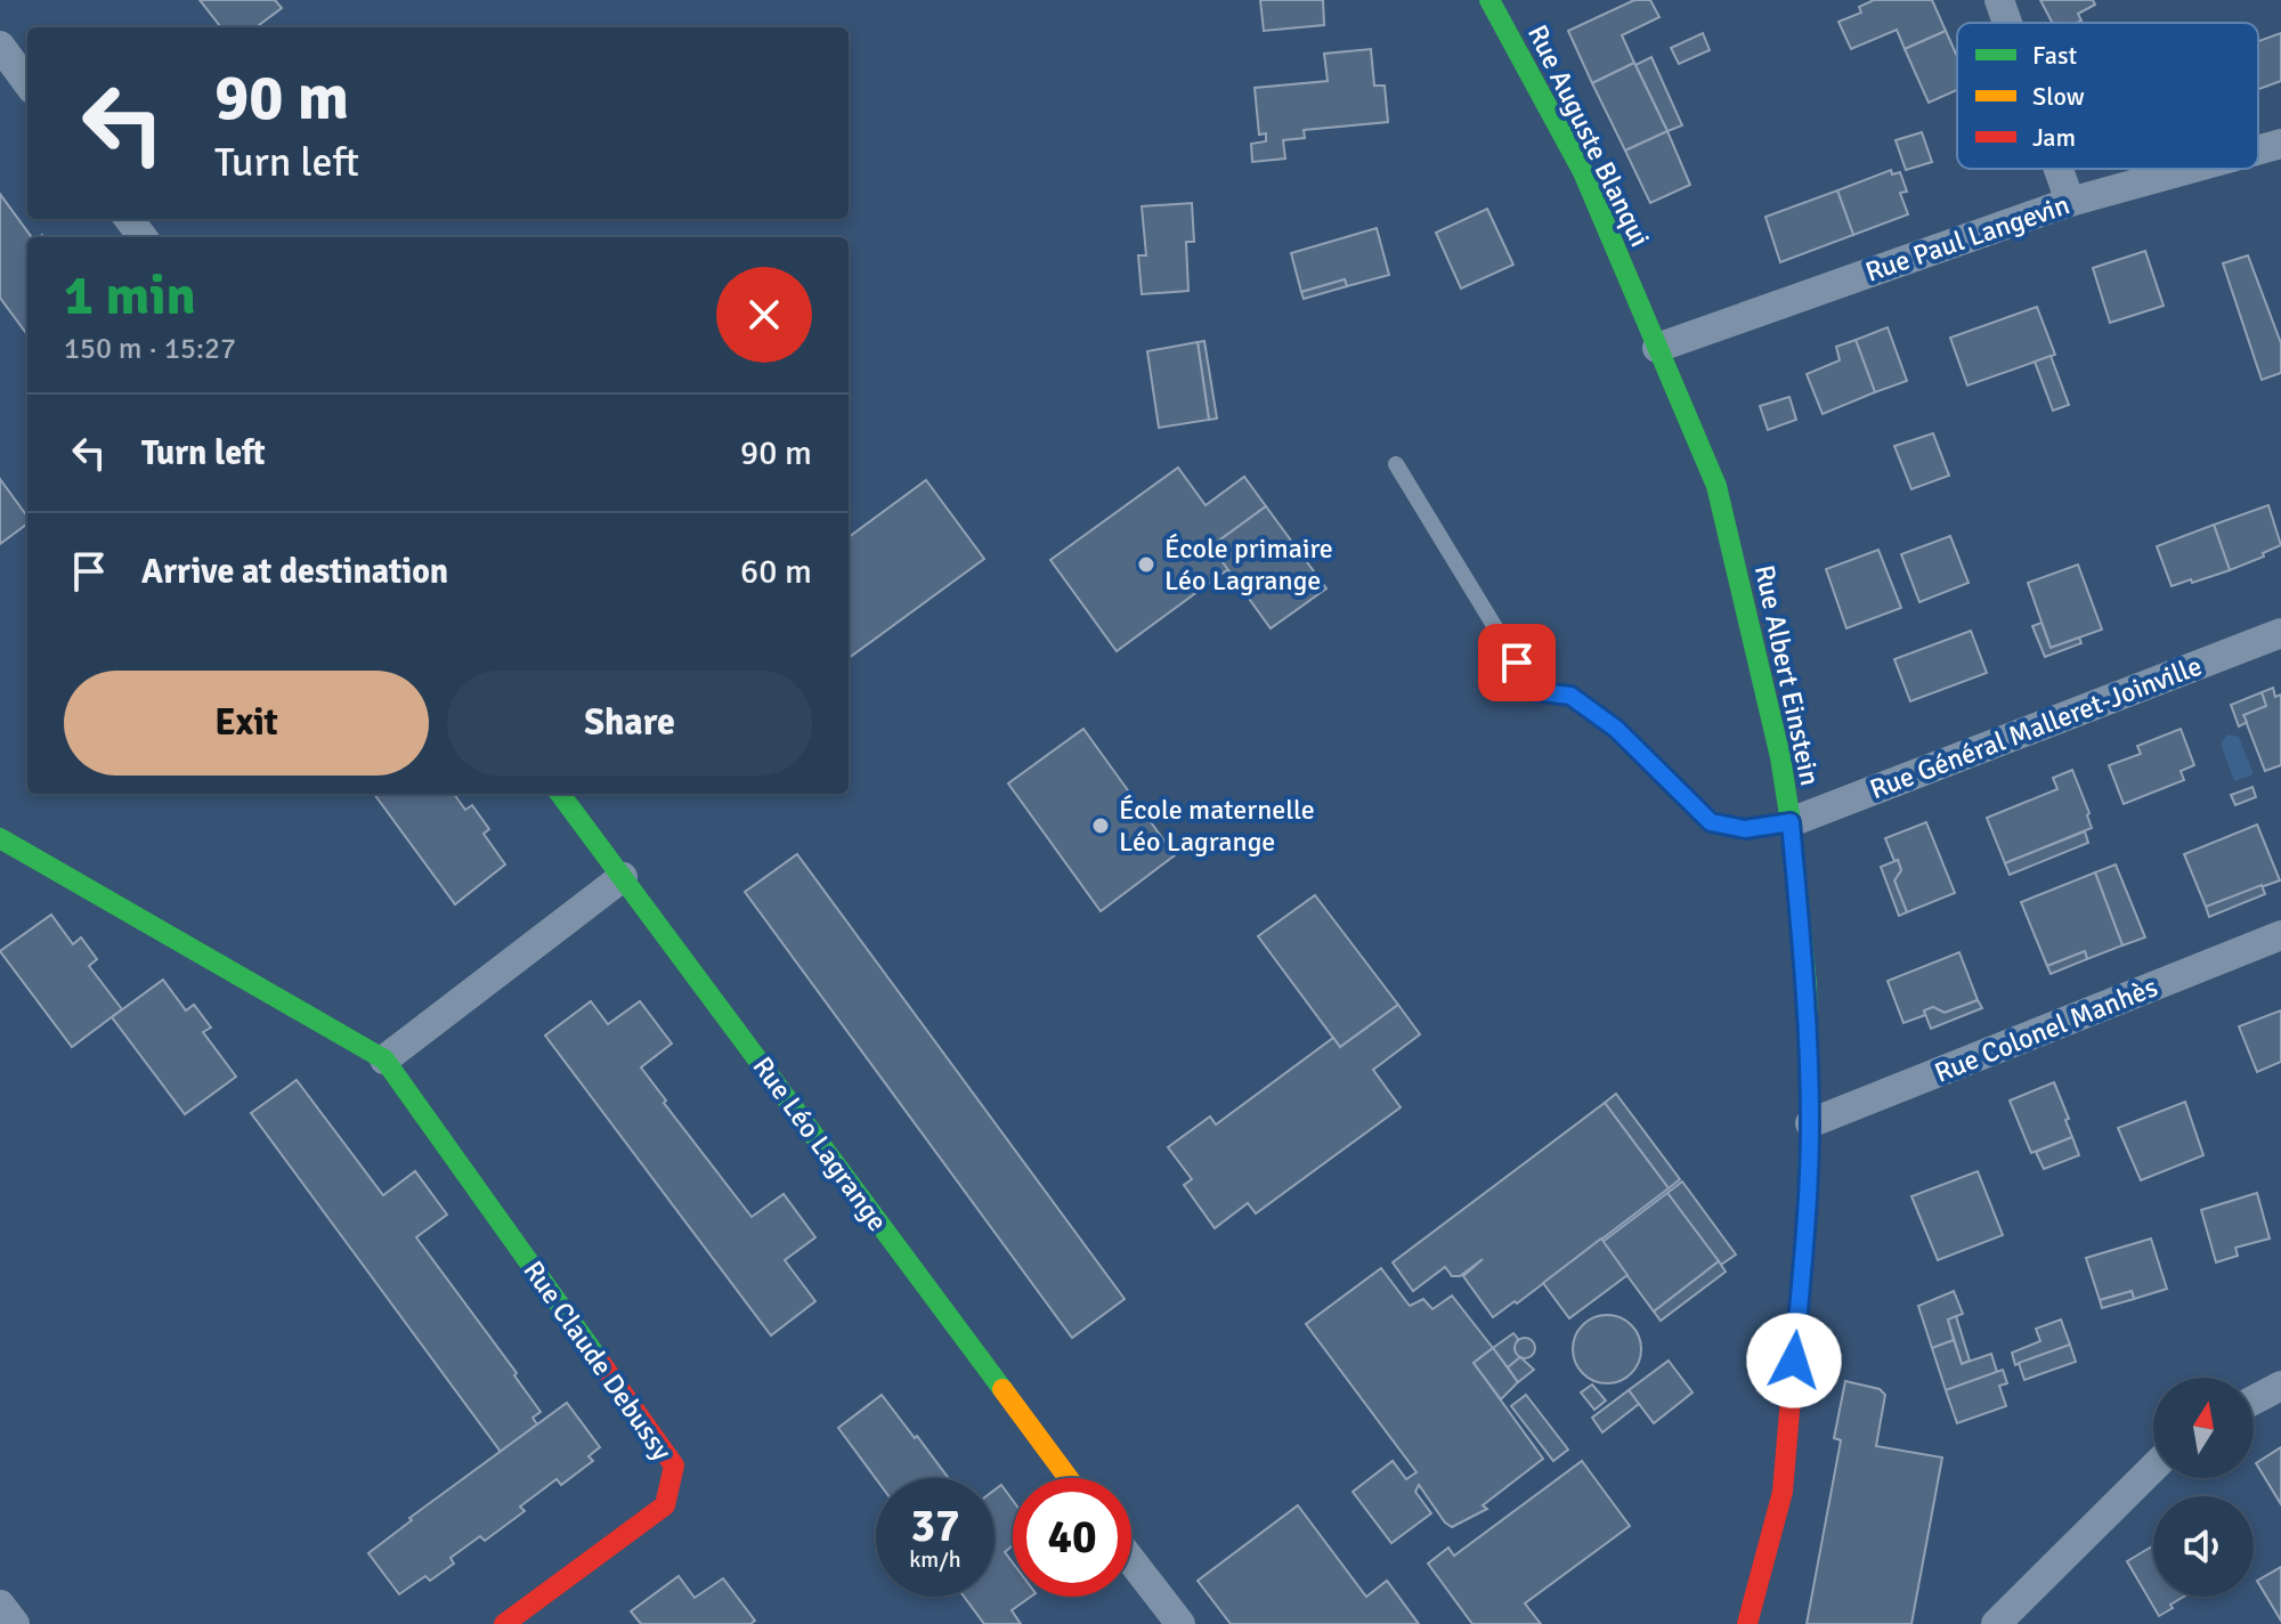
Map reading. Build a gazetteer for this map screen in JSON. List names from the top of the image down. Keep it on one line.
{"streets":{"street":["Rue Auguste Blanqui","Rue Paul Langevin","Rue Albert Einstein","Rue Général Malleret-Joinville","Rue Colonel Manhès","Rue Léo Lagrange","Rue Claude Debussy"]},"crossings":[["Rue Auguste Blanqui","Rue Paul Langevin"],["Rue Auguste Blanqui","Rue Albert Einstein"],["Rue Paul Langevin","Rue Albert Einstein"],["Rue Albert Einstein","Rue Général Malleret-Joinville"],["Rue Albert Einstein","Rue Colonel Manhès"]],"places":["École primaire Léo Lagrange","École maternelle Léo Lagrange"],"legend":["Fast","Slow","Jam"],"north":"top","page":{"turn":["90 m","Turn left"],"heading":["1 min","150 m · 15:27"],"list":[{"name":"Turn left","value":"90 m"},{"name":"Arrive at destination","value":"60 m"}],"buttons":["Exit","Share"],"speed":"37 km/h","limit":"40"}}
